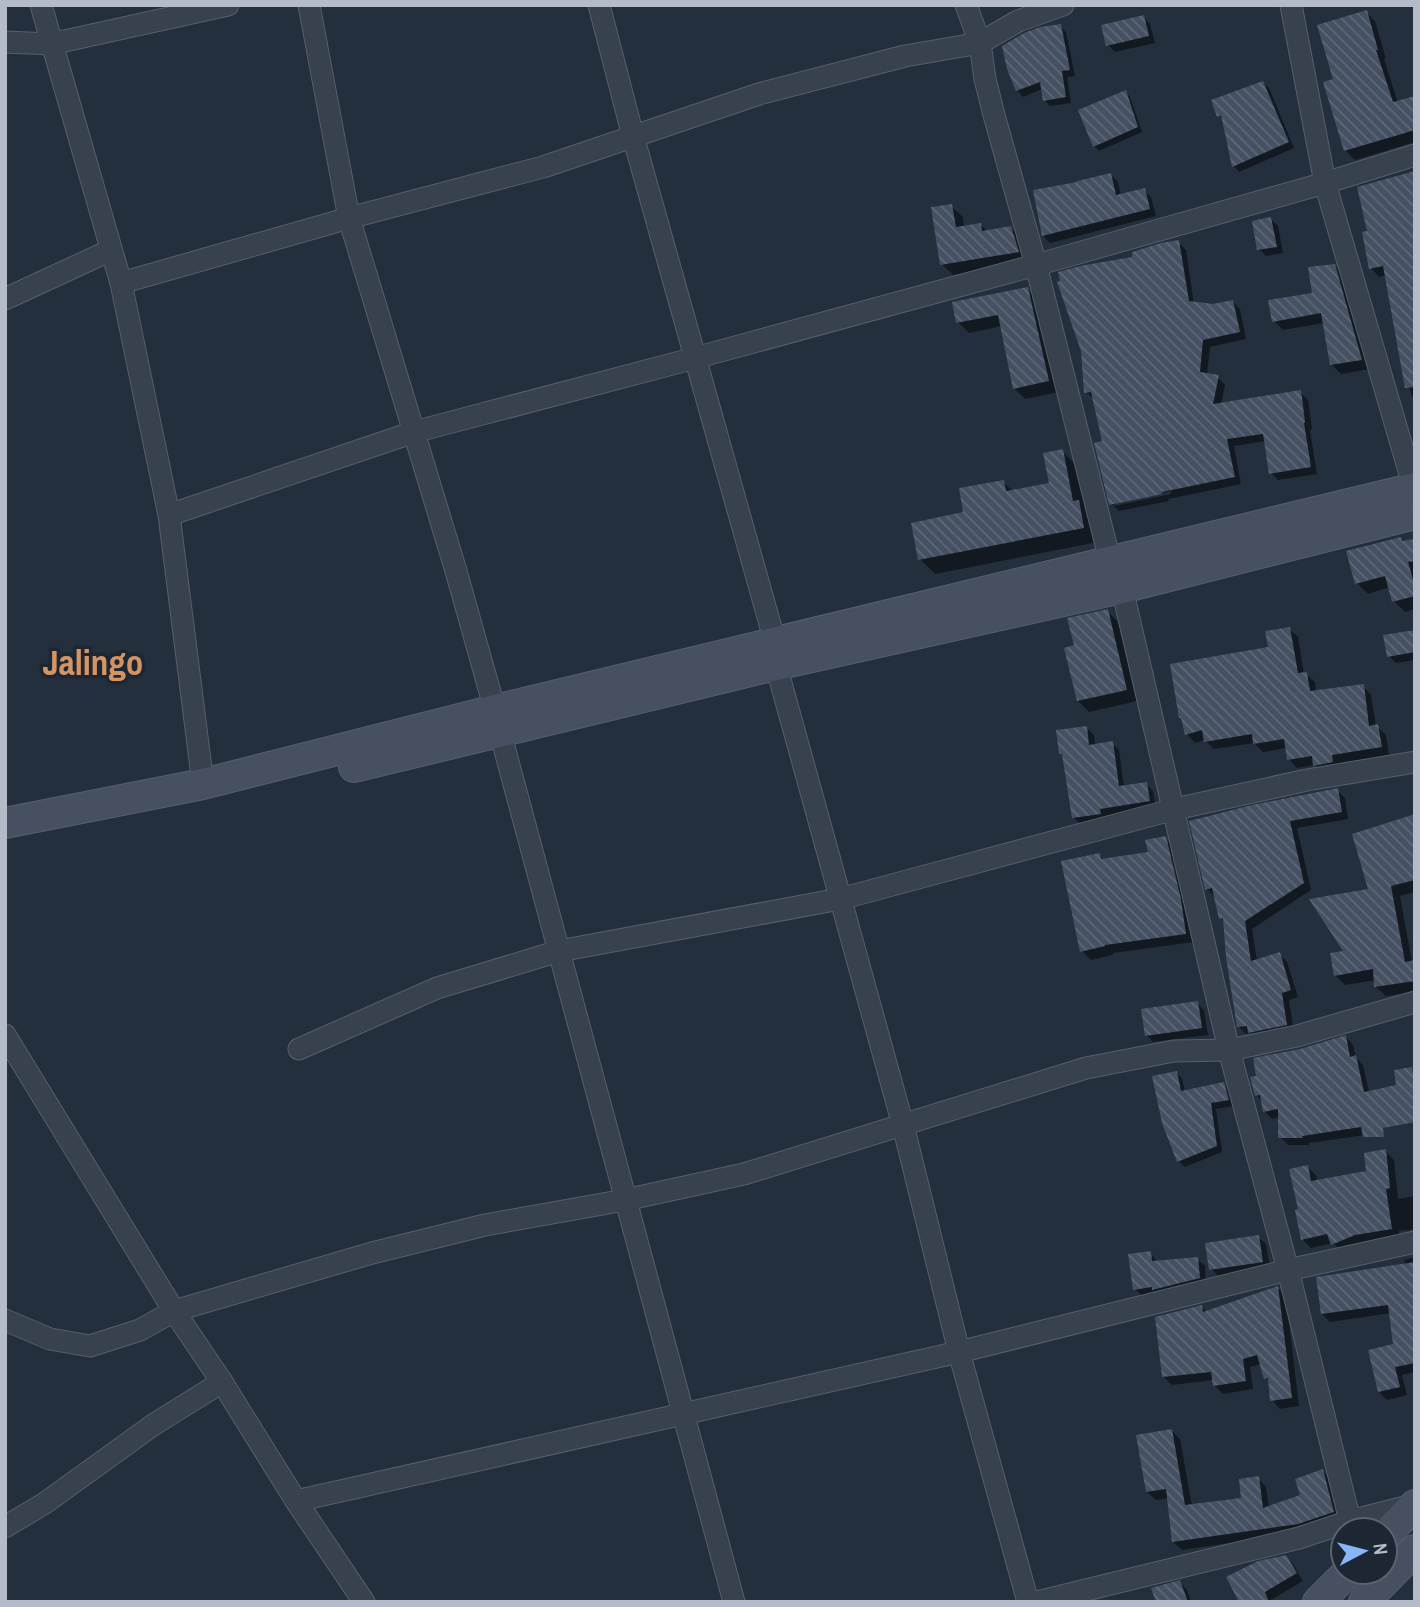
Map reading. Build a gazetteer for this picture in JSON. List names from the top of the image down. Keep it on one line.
{"districts":["Jalingo"],"north":"right"}
